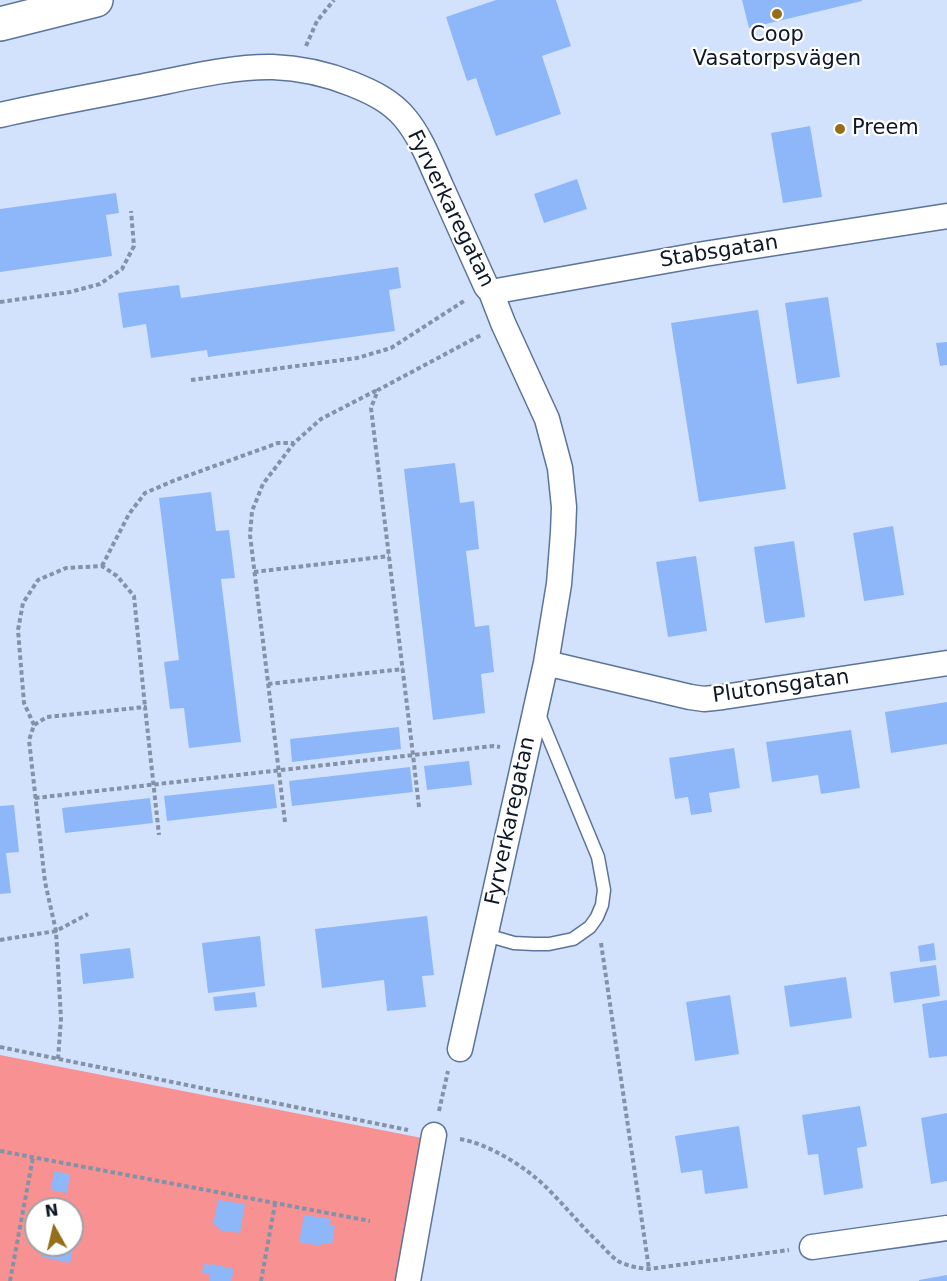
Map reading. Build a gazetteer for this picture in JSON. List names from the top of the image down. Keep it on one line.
{"streets":{"street":["Fyrverkaregatan","Stabsgatan","Plutonsgatan"]},"crossings":[["Fyrverkaregatan","Stabsgatan"],["Fyrverkaregatan","Plutonsgatan"]],"places":["Coop Vasatorpsvägen","Preem"],"north":"top"}
